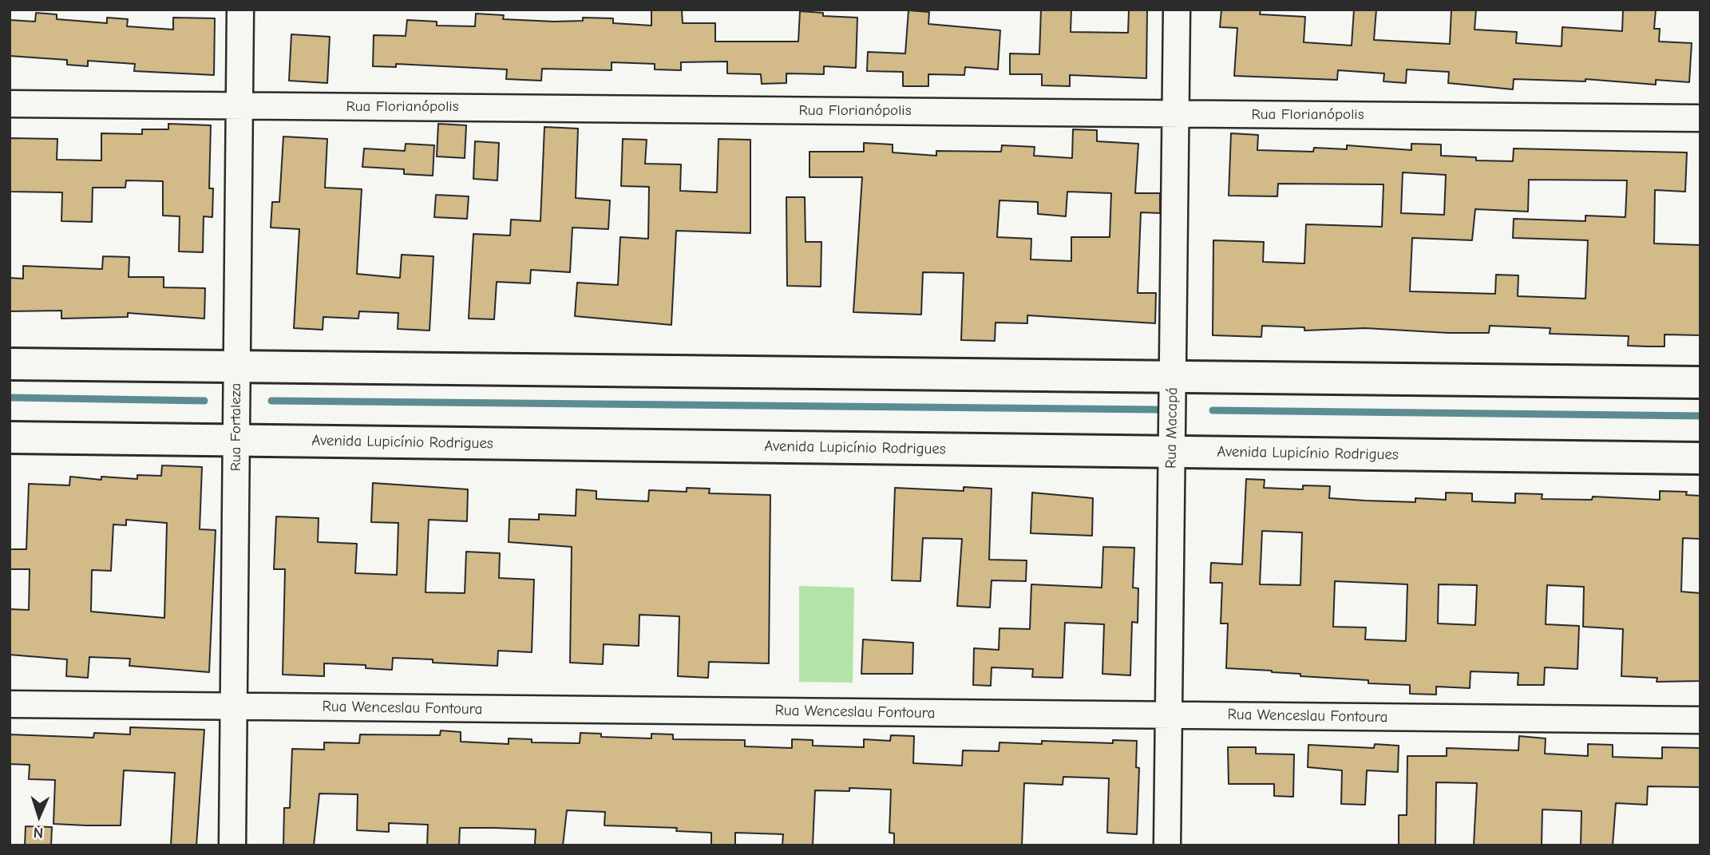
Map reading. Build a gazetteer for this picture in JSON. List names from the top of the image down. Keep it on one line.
{"streets":{"street":["Rua Florianópolis","Rua Fortaleza","Rua Macapá","Avenida Lupicínio Rodrigues","Rua Wenceslau Fontoura"]},"crossings":[["Rua Florianópolis","Rua Fortaleza"],["Rua Florianópolis","Rua Macapá"],["Rua Fortaleza","Avenida Lupicínio Rodrigues"],["Rua Fortaleza","Rua Wenceslau Fontoura"],["Rua Macapá","Avenida Lupicínio Rodrigues"],["Rua Macapá","Rua Wenceslau Fontoura"]],"north":"bottom"}
